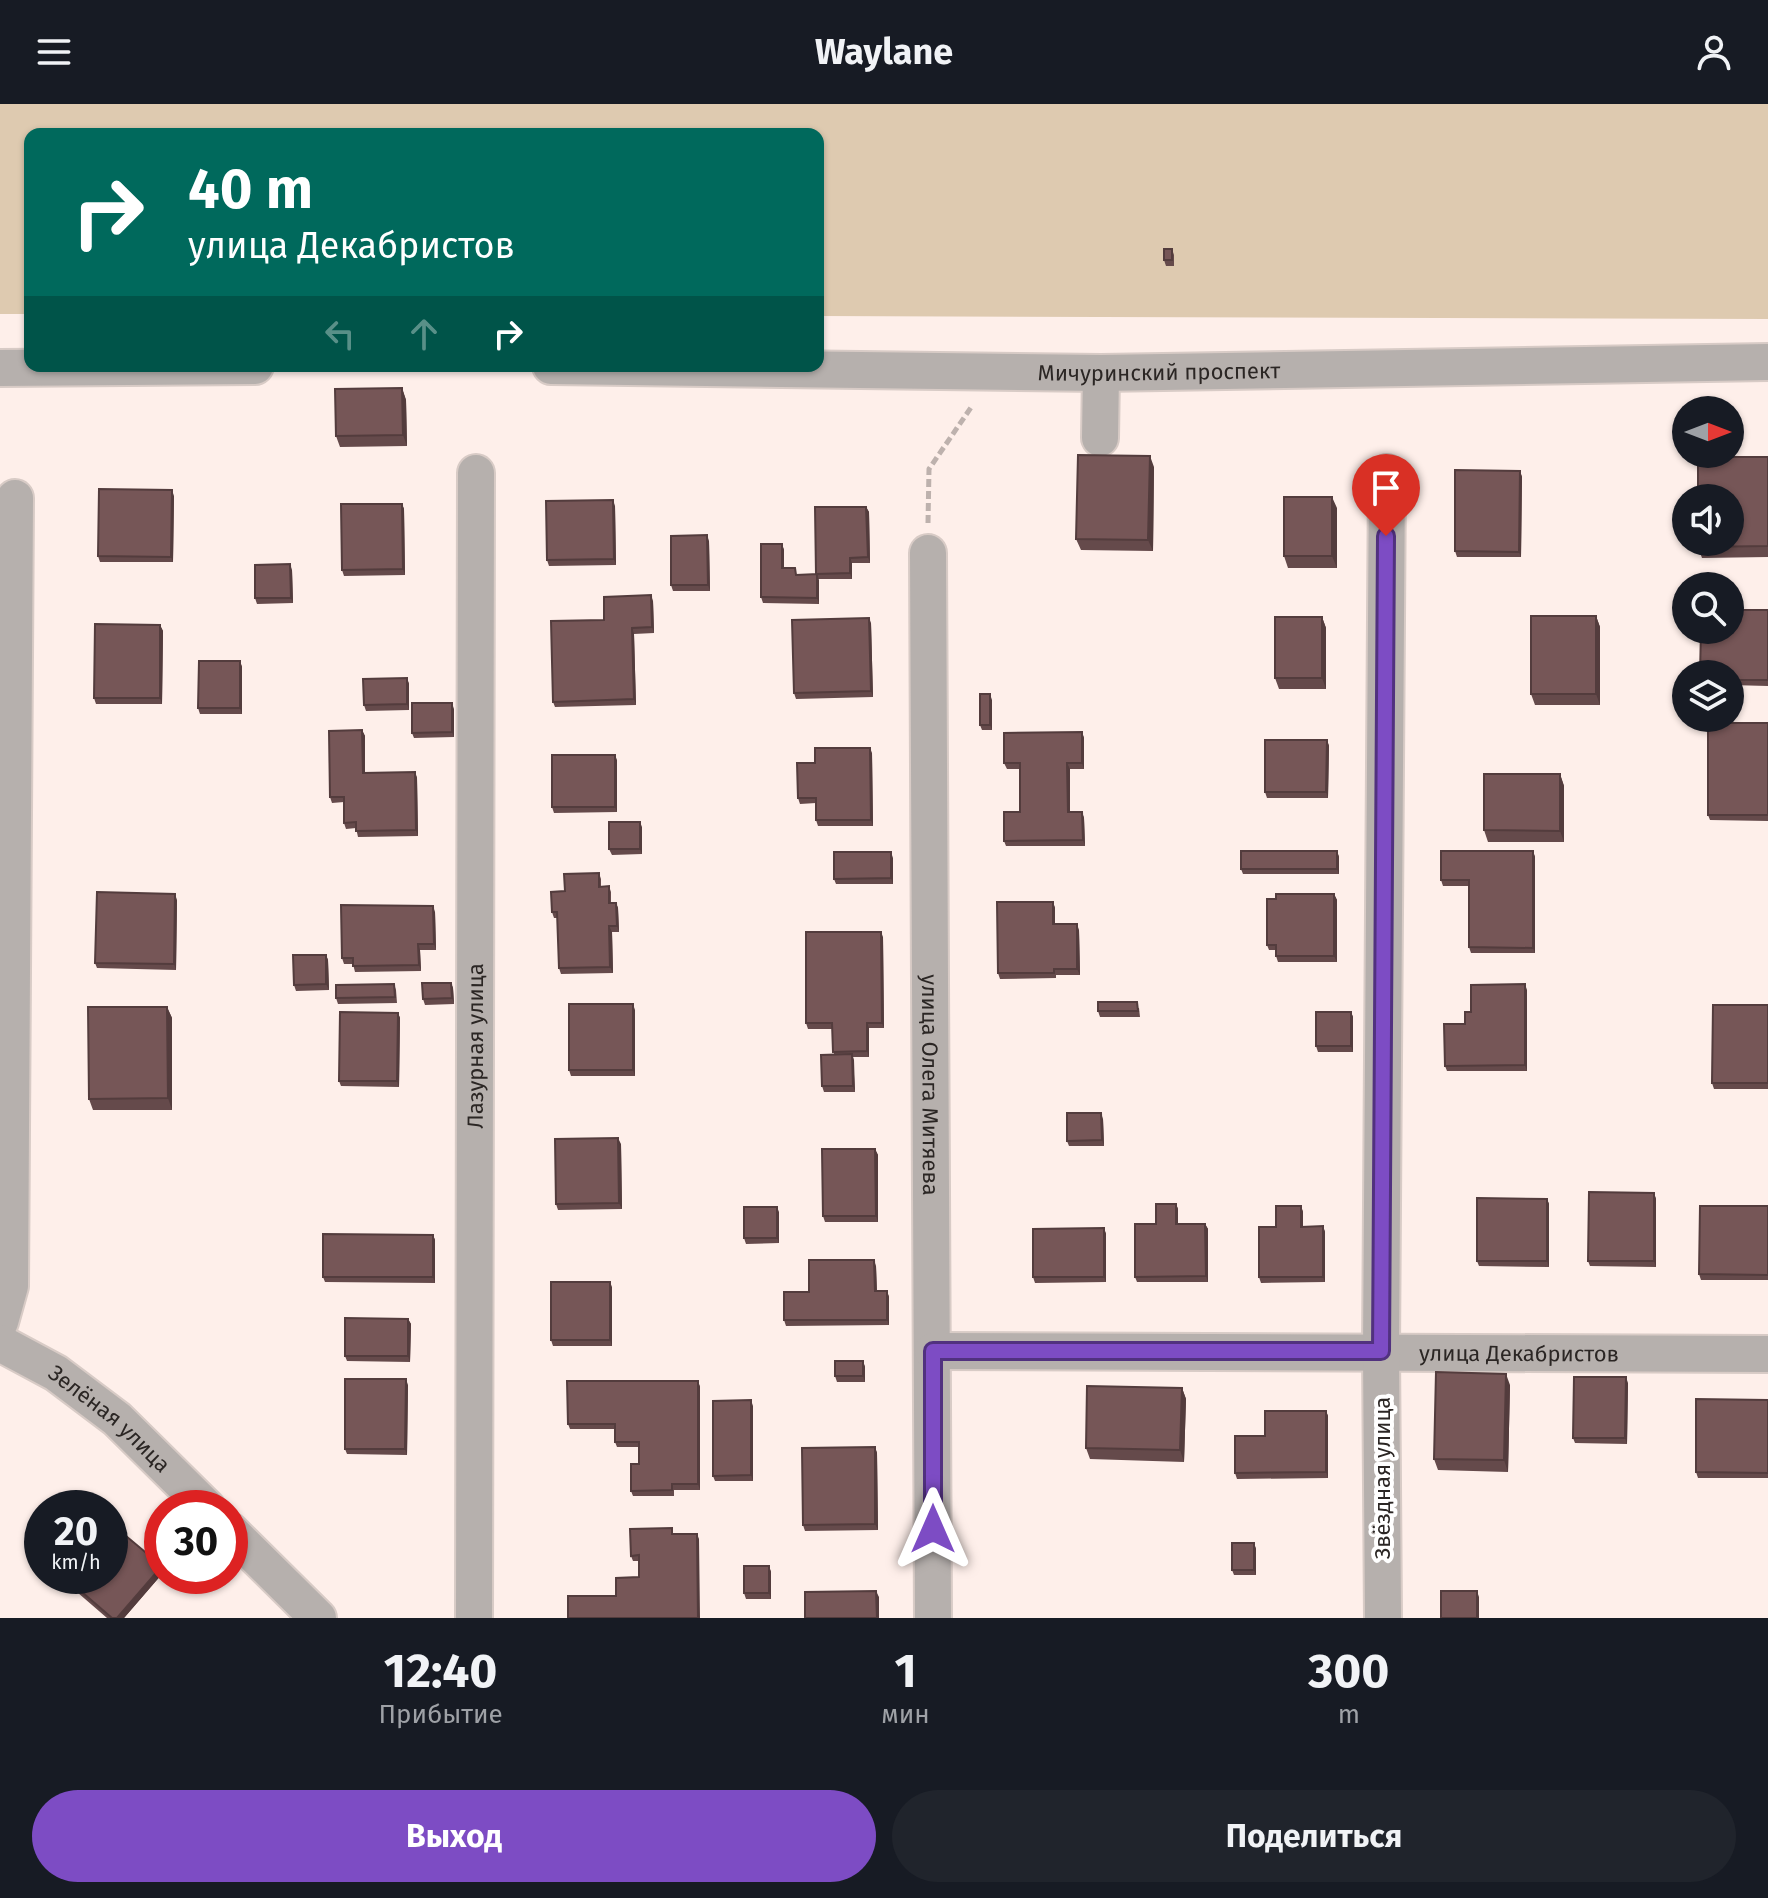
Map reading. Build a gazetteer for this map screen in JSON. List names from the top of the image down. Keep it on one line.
{"streets":{"street":["Мичуринский проспект","Лазурная улица","улица Олега Митяева","улица Декабристов","Зелёная улица","Звёздная улица"]},"crossings":[["улица Олега Митяева","улица Декабристов"],["улица Декабристов","Звёздная улица"]],"north":"right","page":{"header":"Waylane","turn":["40 m","улица Декабристов"],"speed":"20 km/h","limit":"30","eta":["12:40","Прибытие","1","мин","300","m"],"buttons":["Выход","Поделиться"]}}
